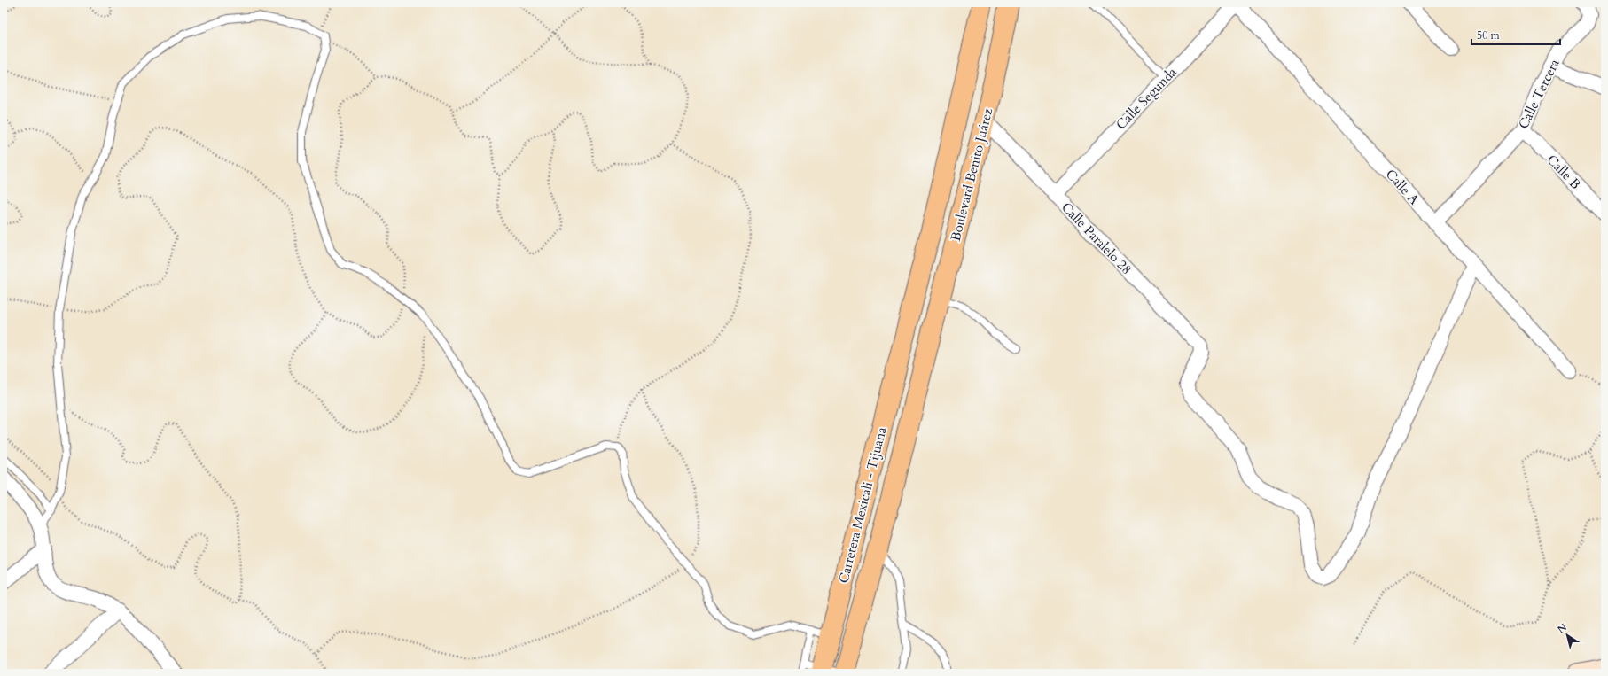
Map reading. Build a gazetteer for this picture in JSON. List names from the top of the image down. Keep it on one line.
{"streets":{"main road":["Boulevard Benito Juárez","Carretera Mexicali - Tijuana"],"street":["Calle Tercera","Calle Segunda","Calle B","Calle A","Calle Paralelo 28"]},"crossings":[["Calle Tercera","Calle B"],["Calle Tercera","Calle A"],["Calle Segunda","Calle A"],["Calle Segunda","Calle Paralelo 28"],["Boulevard Benito Juárez","Calle Paralelo 28"],["Boulevard Benito Juárez","Carretera Mexicali - Tijuana"],["Calle A","Calle Paralelo 28"]],"scale_bar":"50 m","north":"top left"}
